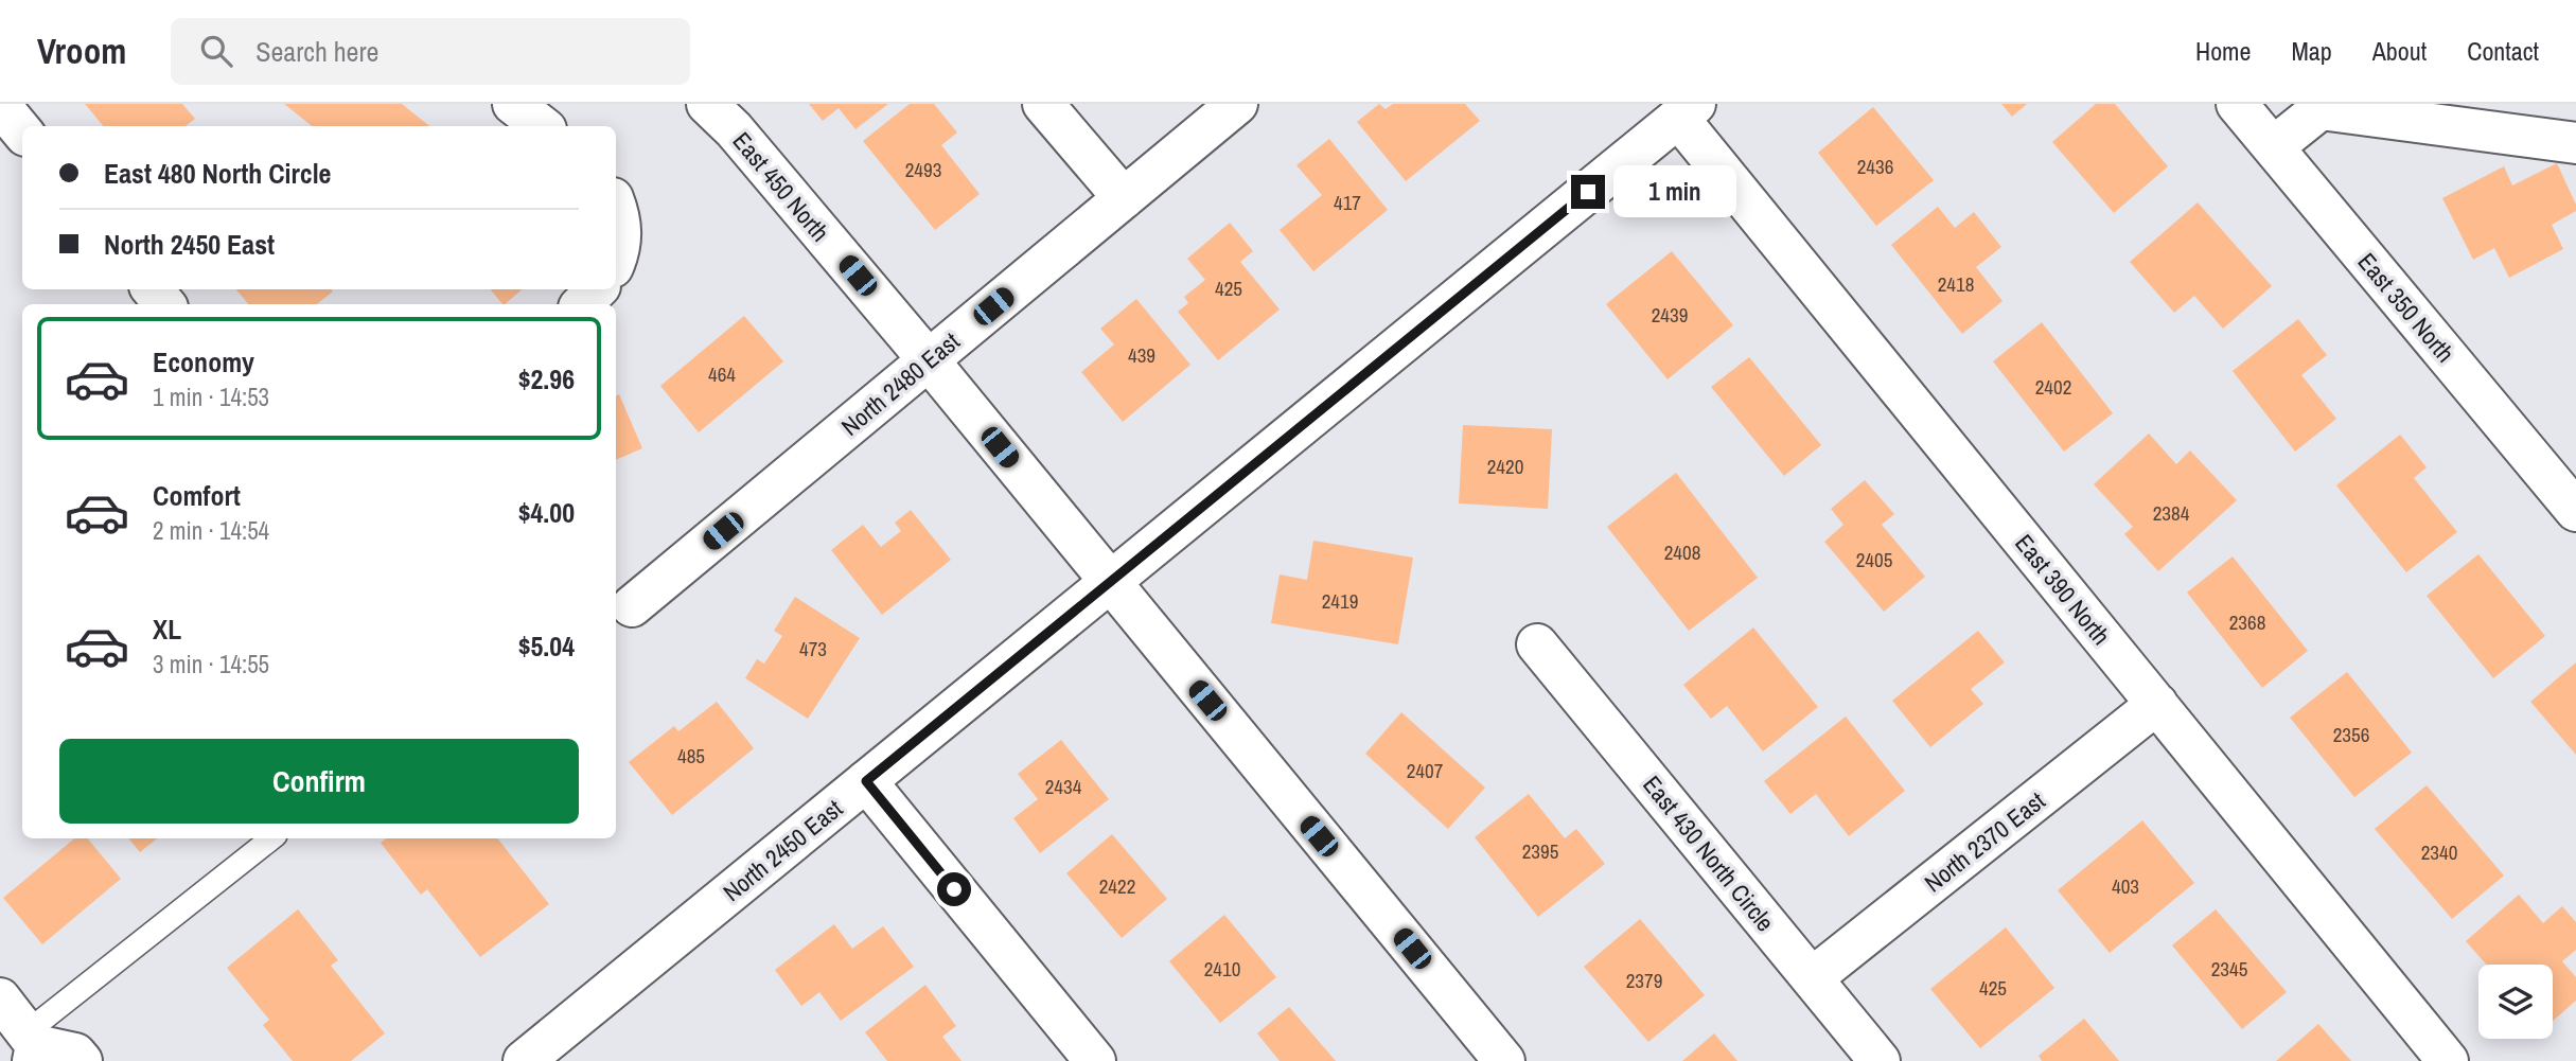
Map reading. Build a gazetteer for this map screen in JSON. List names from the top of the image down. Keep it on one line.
{"streets":{"street":["East 450 North","East 350 North","North 2480 East","East 390 North","North 2370 East","North 2450 East","East 430 North Circle"]},"crossings":[["East 450 North","North 2480 East"],["East 450 North","North 2450 East"],["East 390 North","North 2370 East"],["East 390 North","North 2450 East"],["North 2370 East","East 430 North Circle"]],"house_numbers":["2436","2493","417","2418","425","2439","439","464","2402","2420","2384","2408","2405","2419","2368","473","2356","485","2407","2434","2395","2340","2422","403","2410","2345","2379","425"],"page":{"header":"Vroom","search":"Search here","nav":["Home","Map","About","Contact"],"banner":["East 480 North Circle","North 2450 East"],"bubble":"1 min","list":[{"name":"Economy","note":"1 min · 14:53","value":"$2.96"},{"name":"Comfort","note":"2 min · 14:54","value":"$4.00"},{"name":"XL","note":"3 min · 14:55","value":"$5.04"}],"buttons":"Confirm"}}
